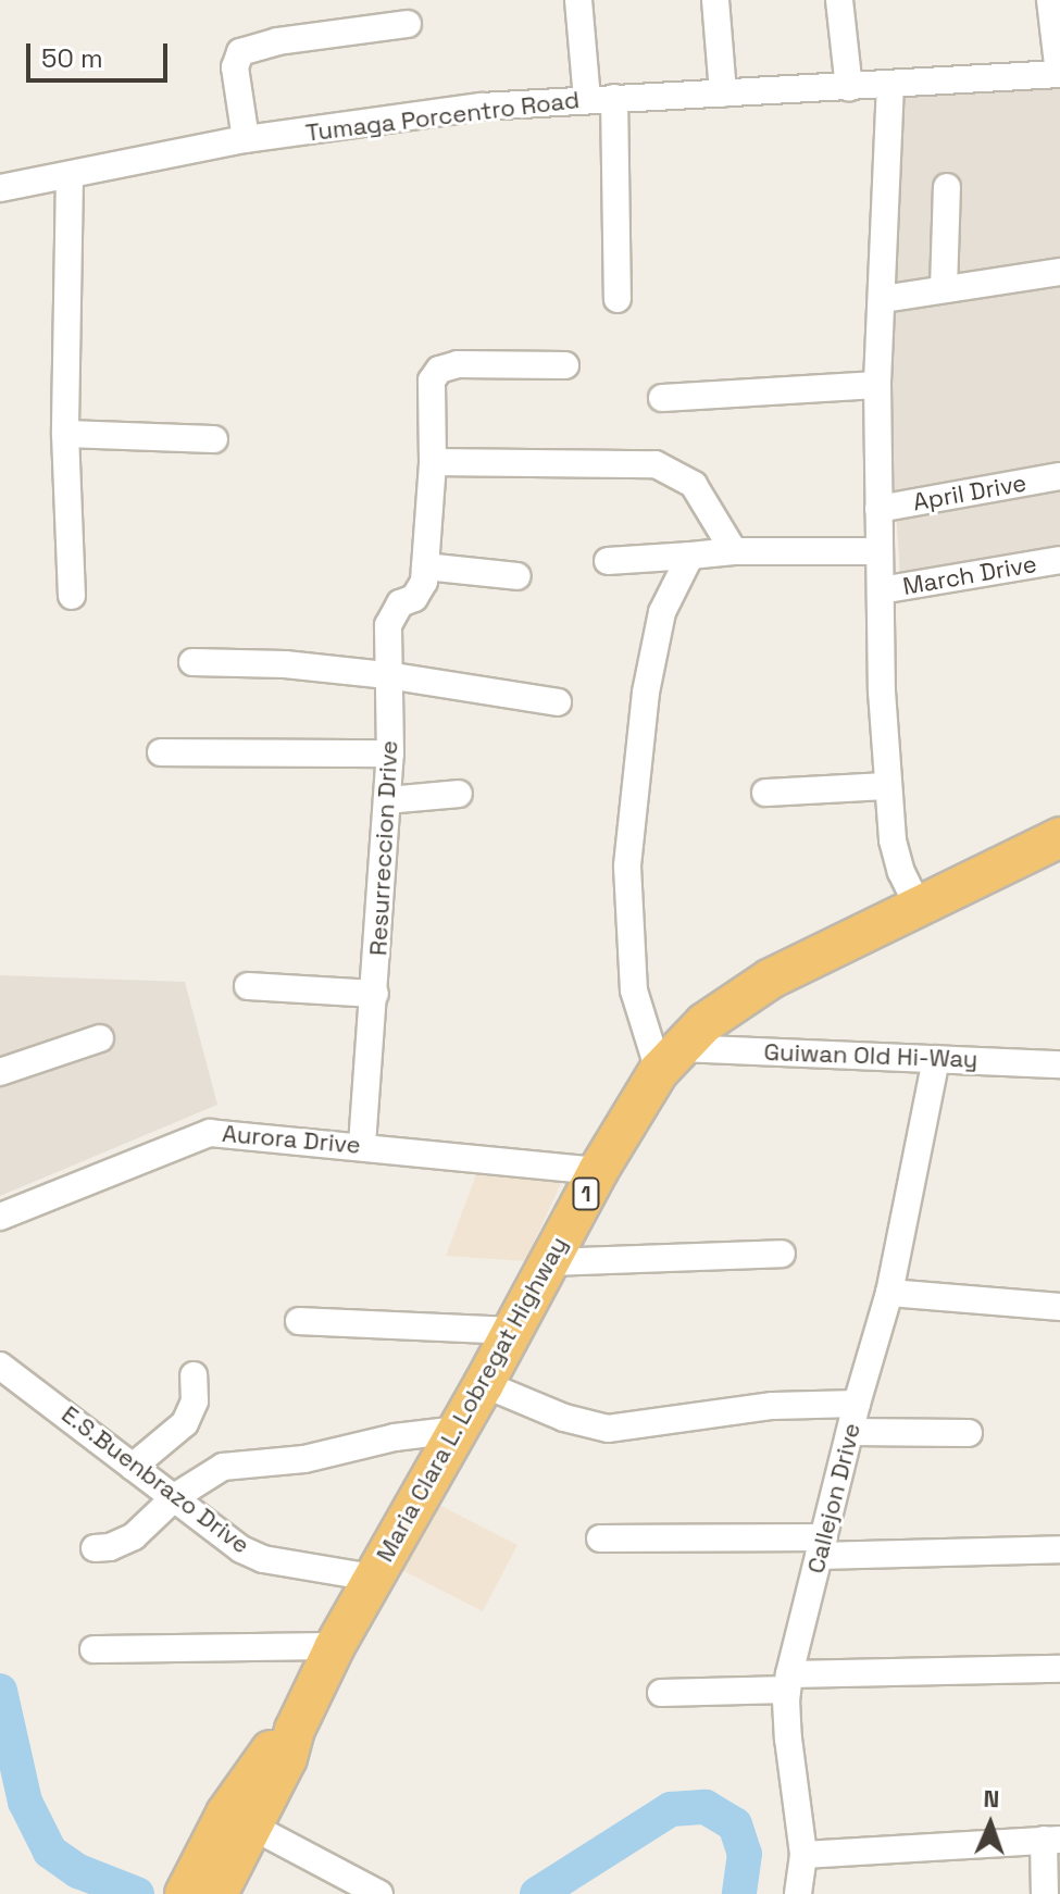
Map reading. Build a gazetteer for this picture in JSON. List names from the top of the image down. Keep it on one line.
{"streets":{"highway":["1","Maria Clara L. Lobregat Highway"],"street":["Tumaga Porcentro Road","April Drive","March Drive","Resurreccion Drive","Guiwan Old Hi-Way","Aurora Drive","E.S.Buenbrazo Drive","Callejon Drive"]},"crossings":[["Resurreccion Drive","Aurora Drive"],["Guiwan Old Hi-Way","Maria Clara L. Lobregat Highway"],["Guiwan Old Hi-Way","Callejon Drive"],["Aurora Drive","Maria Clara L. Lobregat Highway"],["Maria Clara L. Lobregat Highway","E.S.Buenbrazo Drive"]],"scale_bar":"50 m","north":"top"}
